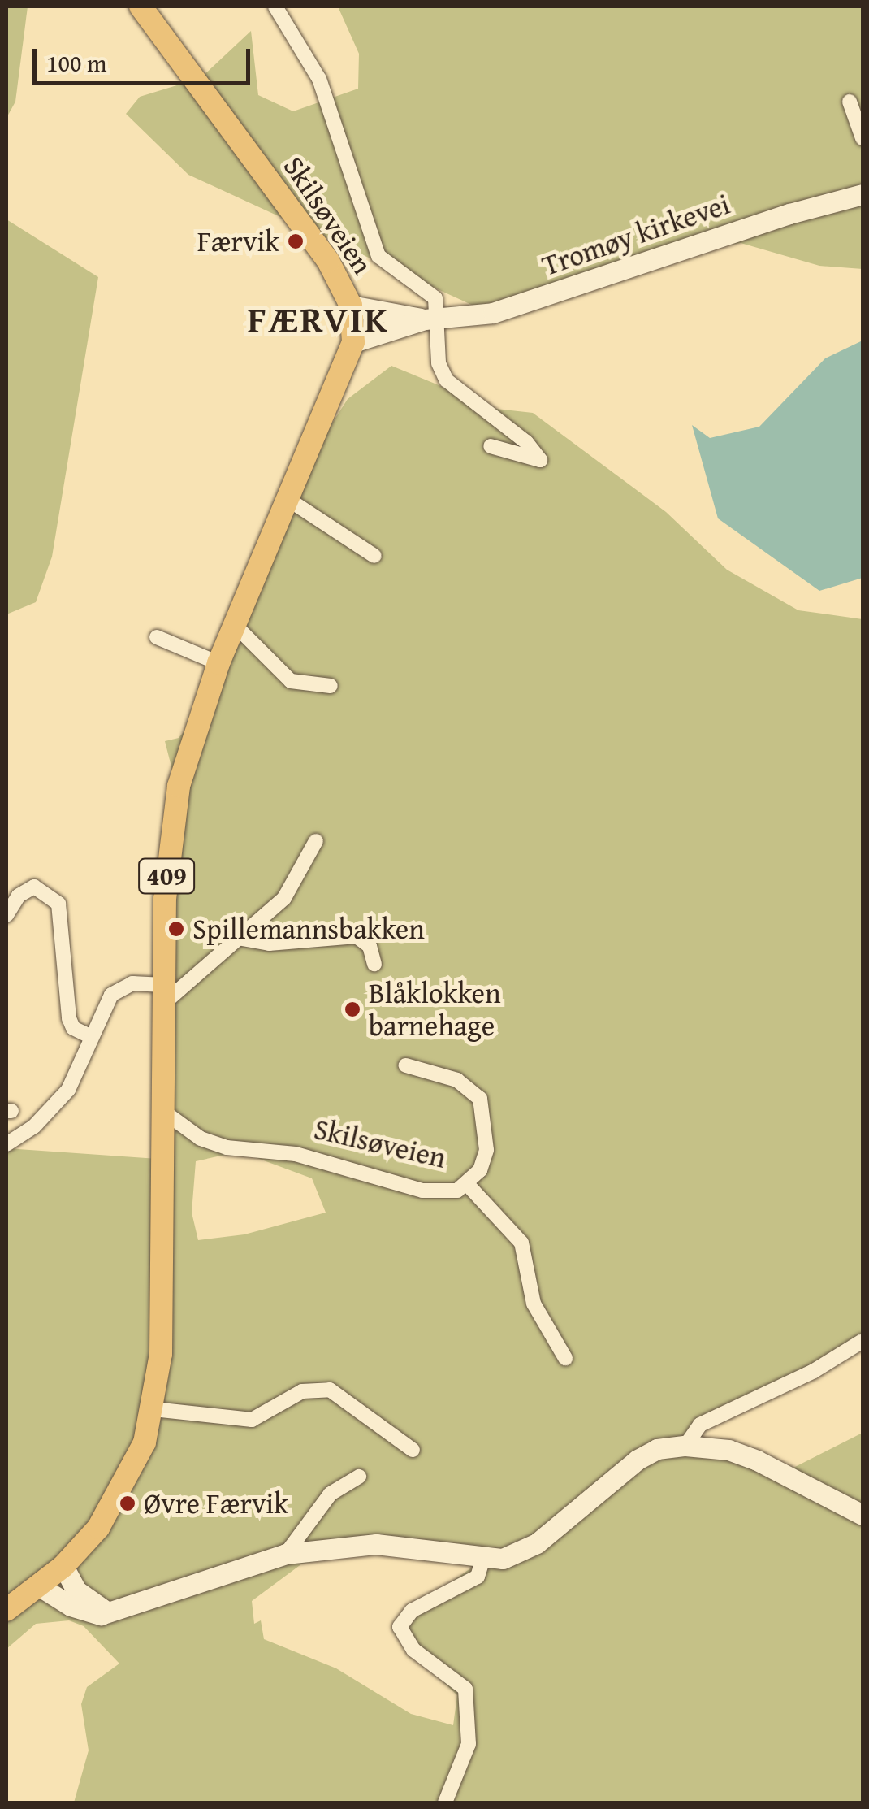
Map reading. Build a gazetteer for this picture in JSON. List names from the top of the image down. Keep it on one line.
{"streets":{"main road":["Skilsøveien","Tromøy kirkevei","409"]},"crossings":[["Skilsøveien","Tromøy kirkevei"]],"districts":["FÆRVIK"],"places":["Færvik","Spillemannsbakken","Blåklokken barnehage","Øvre Færvik"],"scale_bar":"100 m"}
